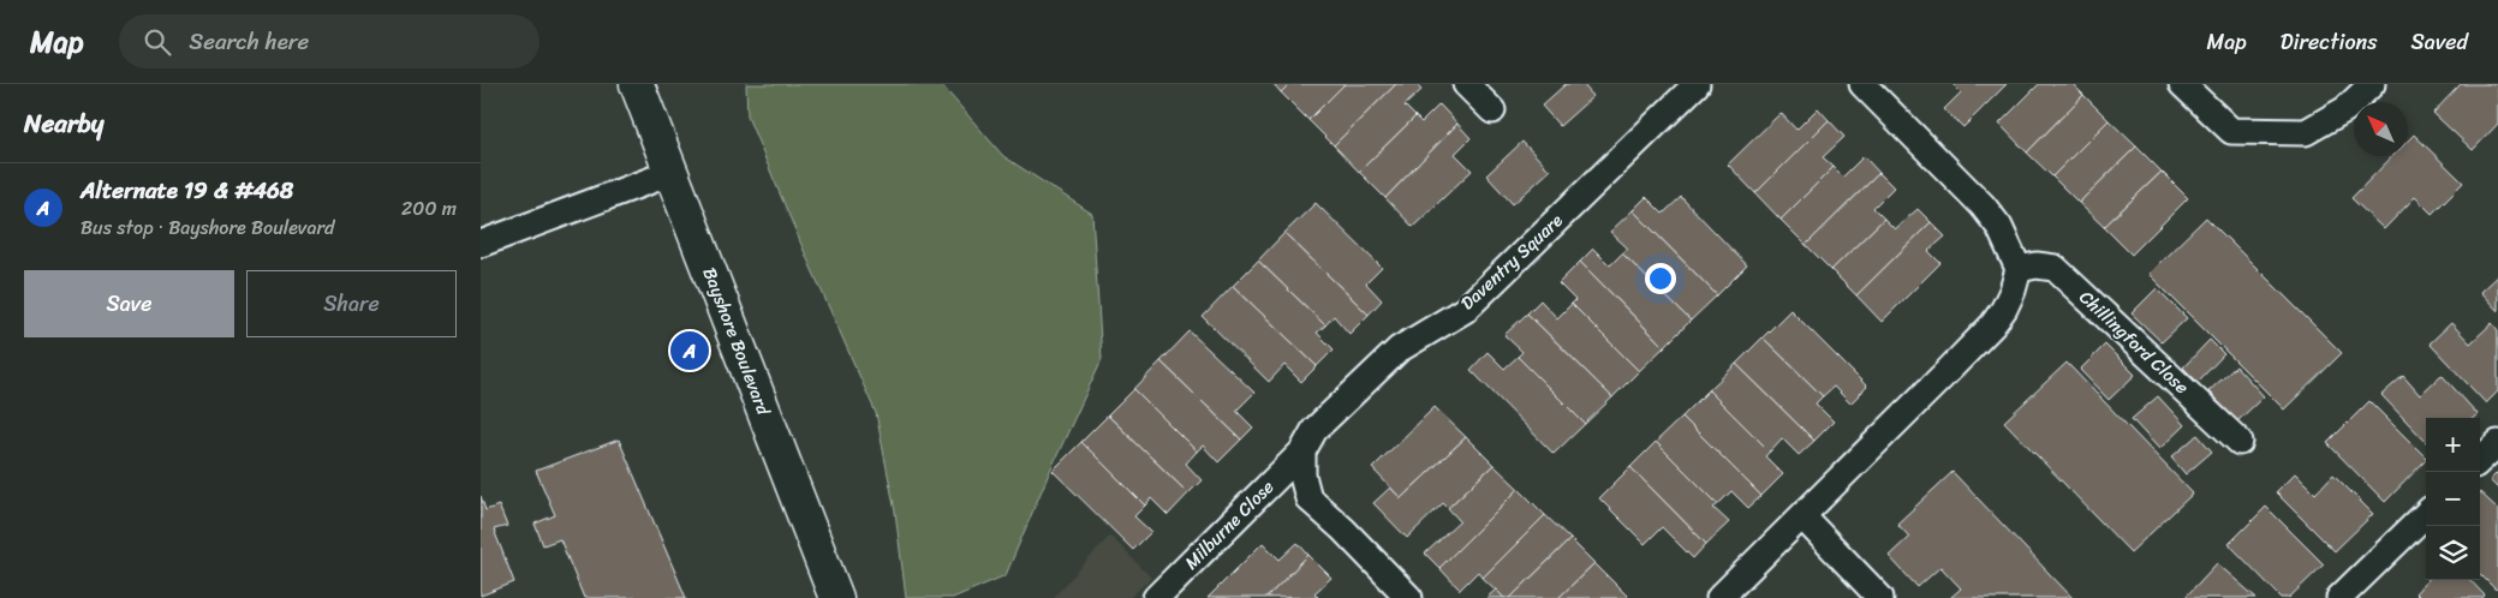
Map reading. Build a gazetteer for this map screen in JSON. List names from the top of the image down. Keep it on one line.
{"streets":{"main road":["Bayshore Boulevard"],"street":["Daventry Square","Chillingford Close","Milburne Close"]},"crossings":[["Daventry Square","Milburne Close"]],"north":"top left","page":{"header":"Map","search":"Search here","nav":["Map","Directions","Saved"],"heading":"Nearby","list":[{"mark":"A","name":"Alternate 19 & #468","note":"Bus stop · Bayshore Boulevard","value":"200 m"}],"buttons":["Save","Share"],"pins":"A","map_buttons":["+","−"]}}
